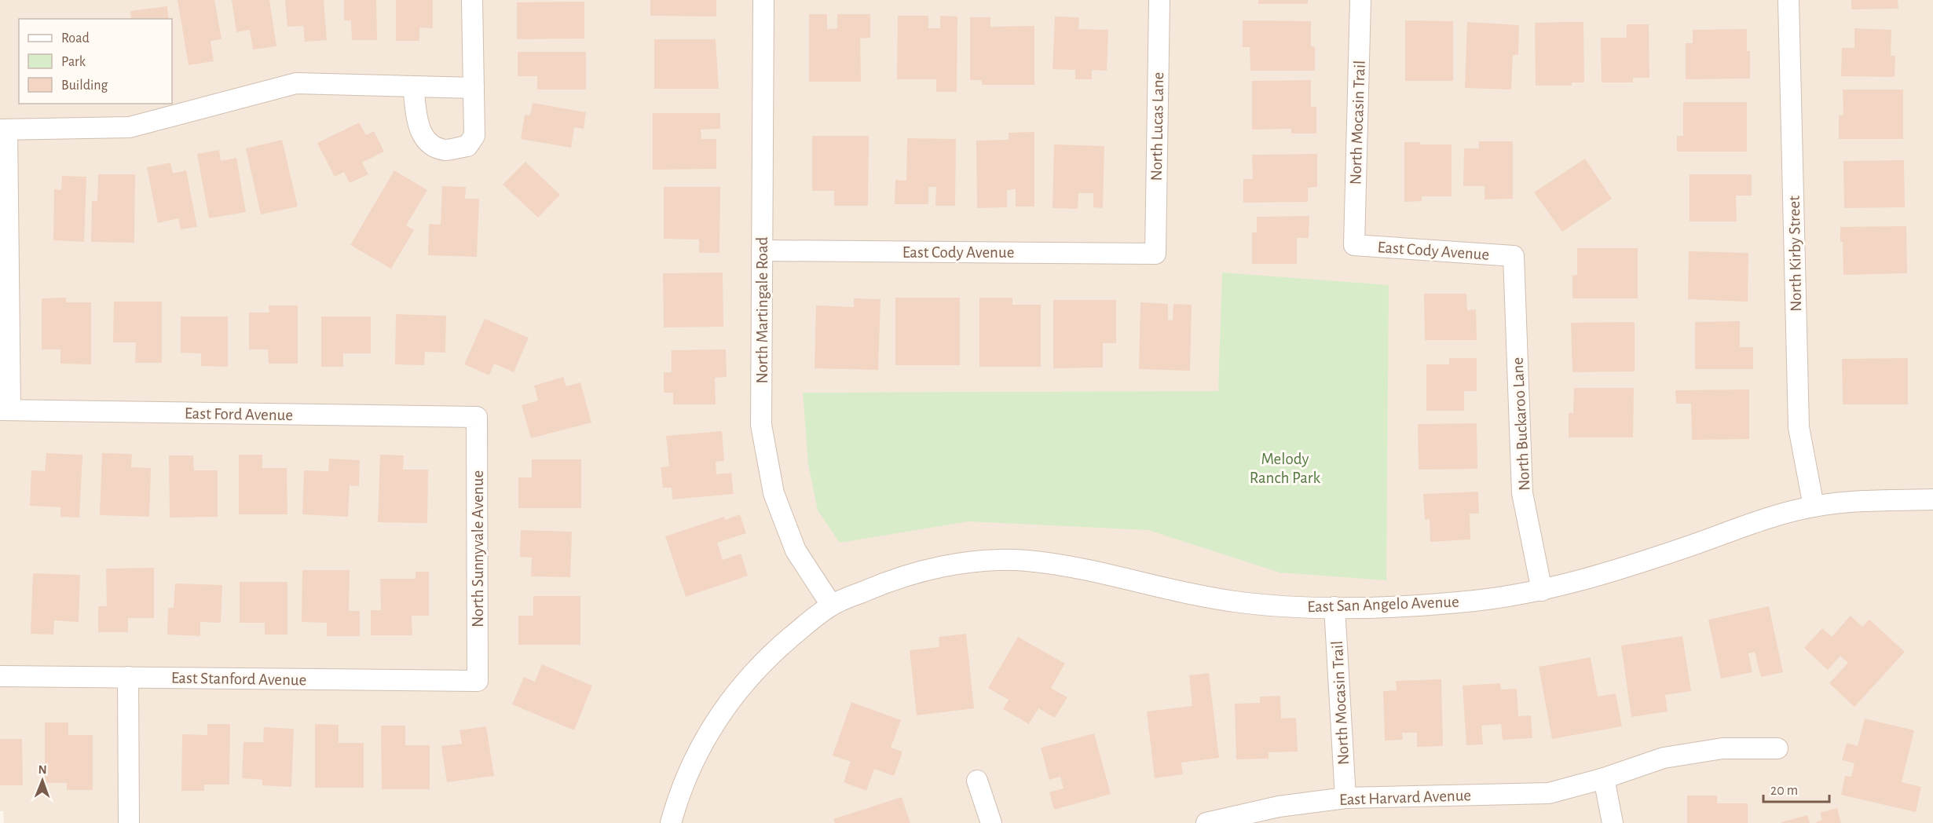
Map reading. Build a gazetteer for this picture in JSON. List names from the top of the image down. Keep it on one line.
{"streets":{"street":["North Mocasin Trail","North Lucas Lane","East Cody Avenue","North Kirby Street","North Martingale Road","East Ford Avenue","North Buckaroo Lane","North Sunnyvale Avenue","East San Angelo Avenue","East Stanford Avenue","East Harvard Avenue"]},"crossings":[["North Mocasin Trail","East Cody Avenue"],["North Mocasin Trail","East San Angelo Avenue"],["North Mocasin Trail","East Harvard Avenue"],["North Lucas Lane","East Cody Avenue"],["East Cody Avenue","North Martingale Road"],["East Cody Avenue","North Buckaroo Lane"],["North Kirby Street","East San Angelo Avenue"],["North Martingale Road","East San Angelo Avenue"],["East Ford Avenue","North Sunnyvale Avenue"],["North Buckaroo Lane","East San Angelo Avenue"],["North Sunnyvale Avenue","East Stanford Avenue"]],"parks":["Melody Ranch Park"],"legend":["Road","Park","Building"],"scale_bar":"20 m","north":"top"}
